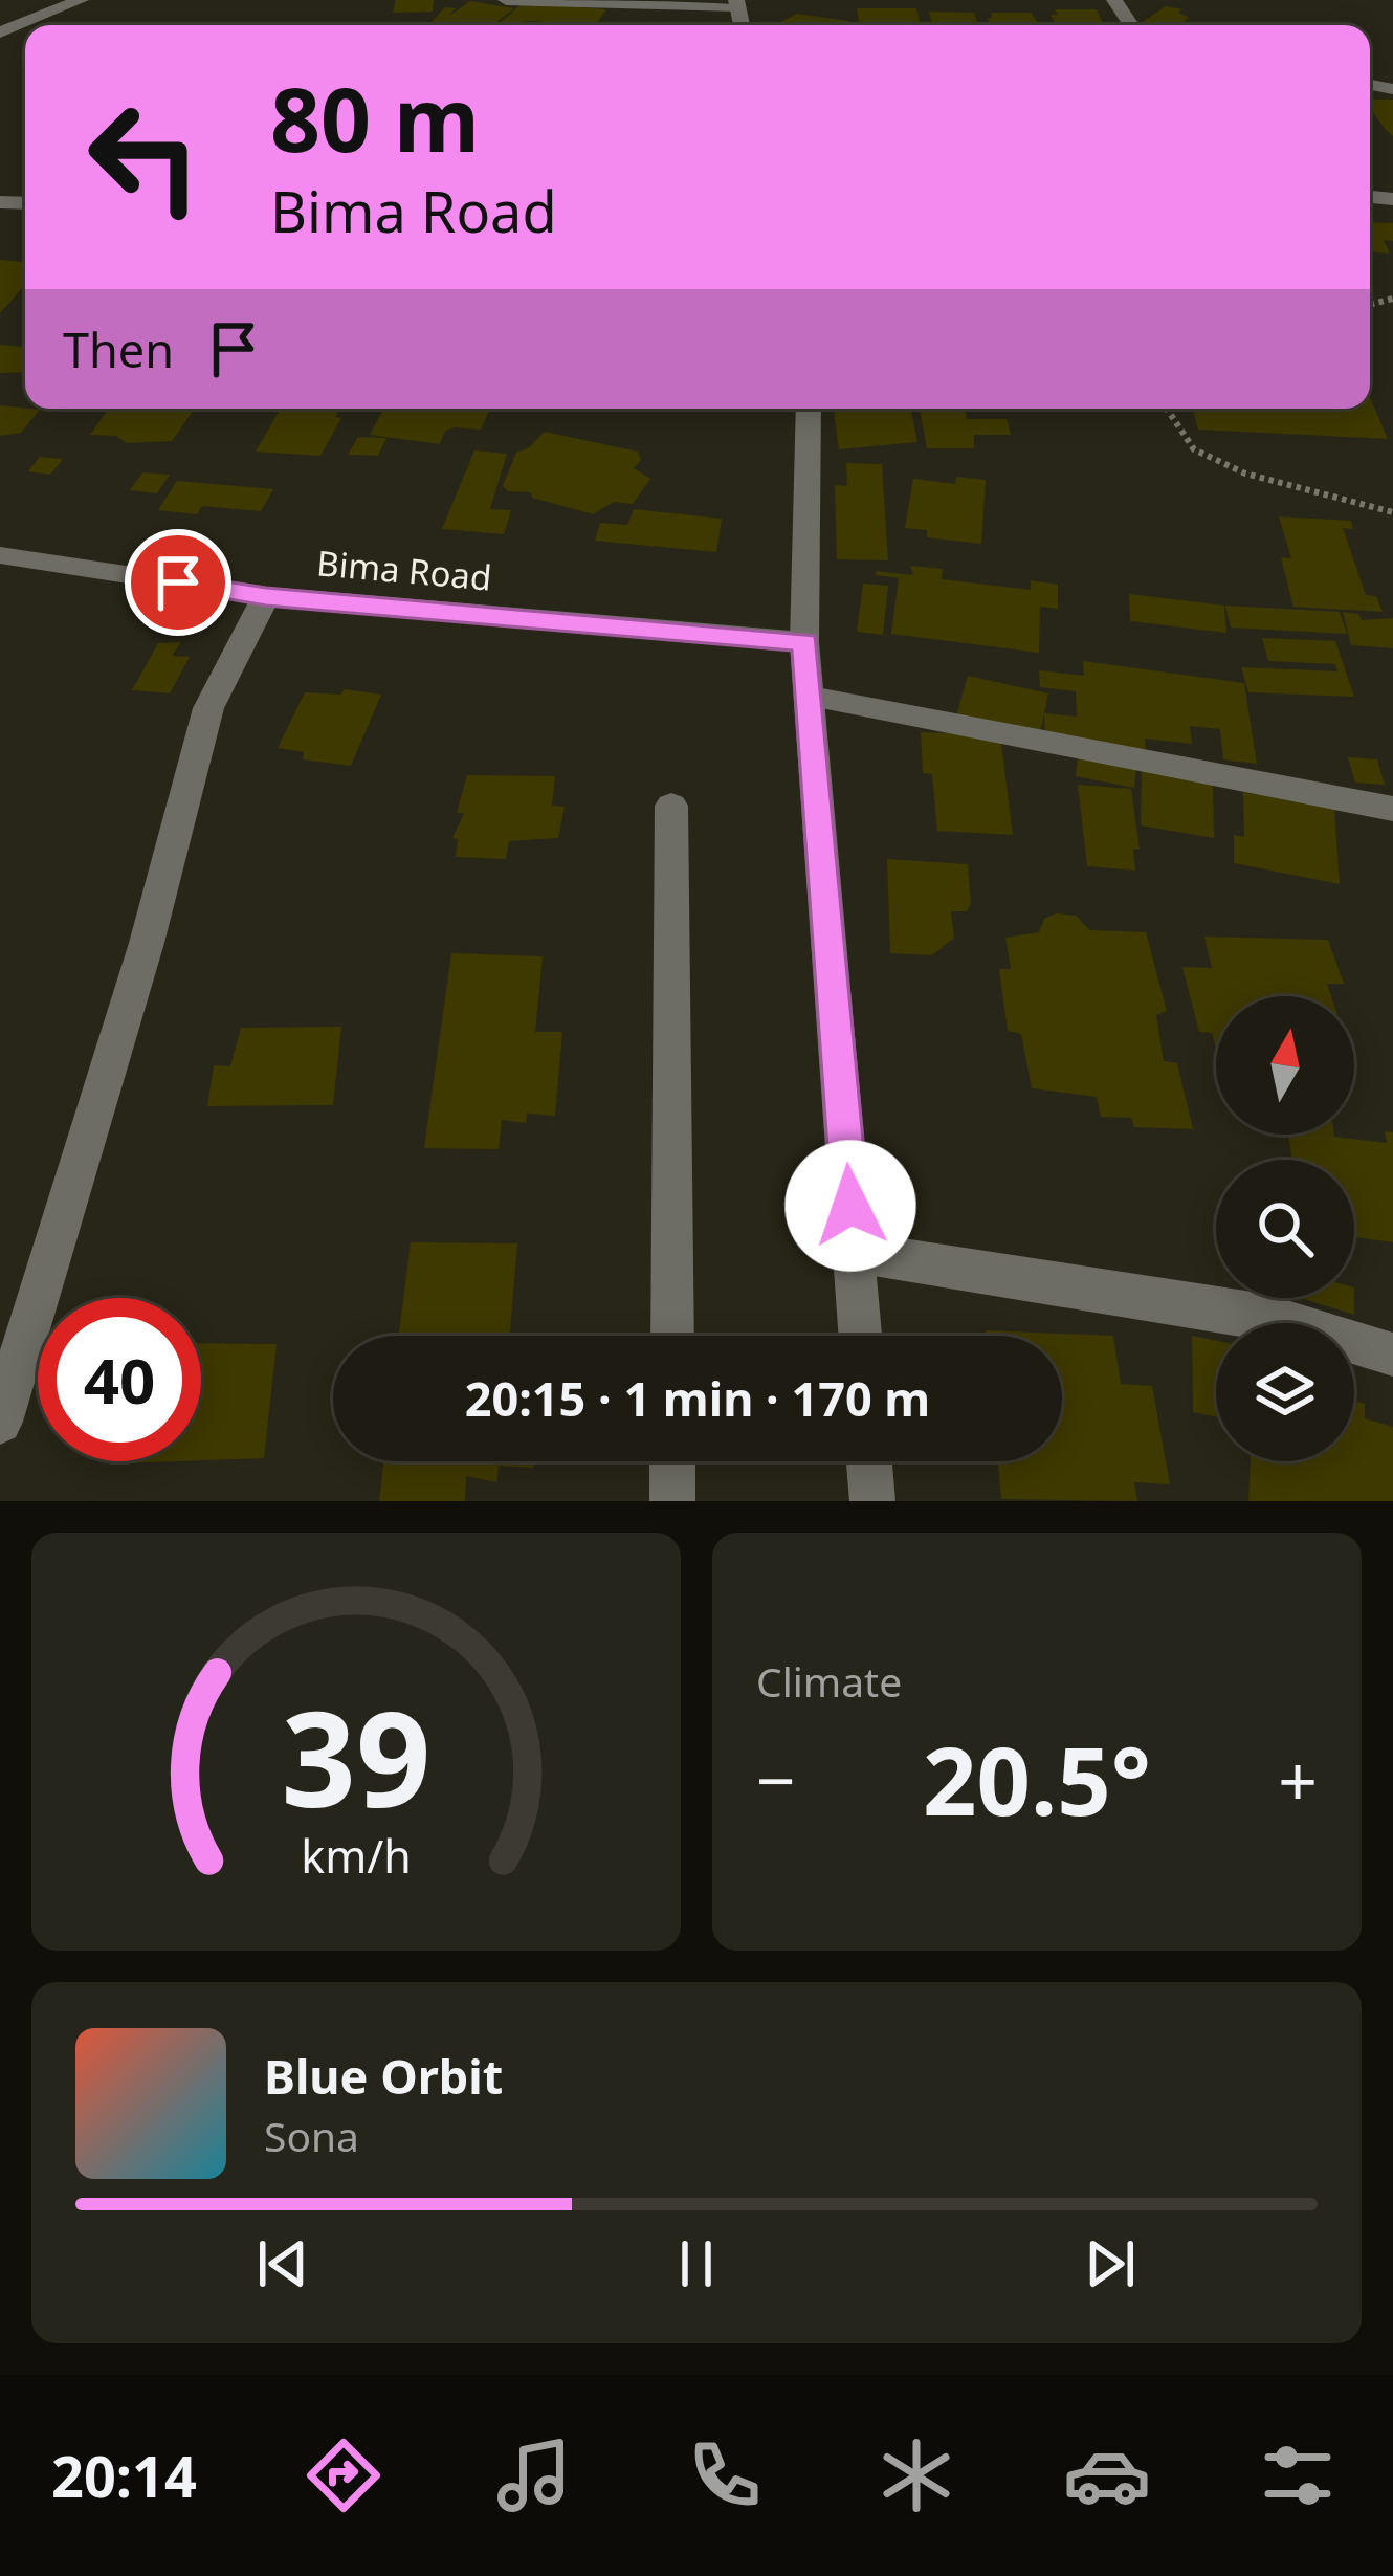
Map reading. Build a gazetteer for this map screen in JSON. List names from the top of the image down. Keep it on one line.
{"streets":{"street":["Bima Road"]},"north":"top","page":{"turn":["80 m","Bima Road"],"then":"Then","limit":"40","trip":"20:15 · 1 min · 170 m","tile":"Climate","heat":["−","20.5°","+"],"song":["Blue Orbit","Sona"],"tabs":"20:14","gauge":["39","km/h"]}}
